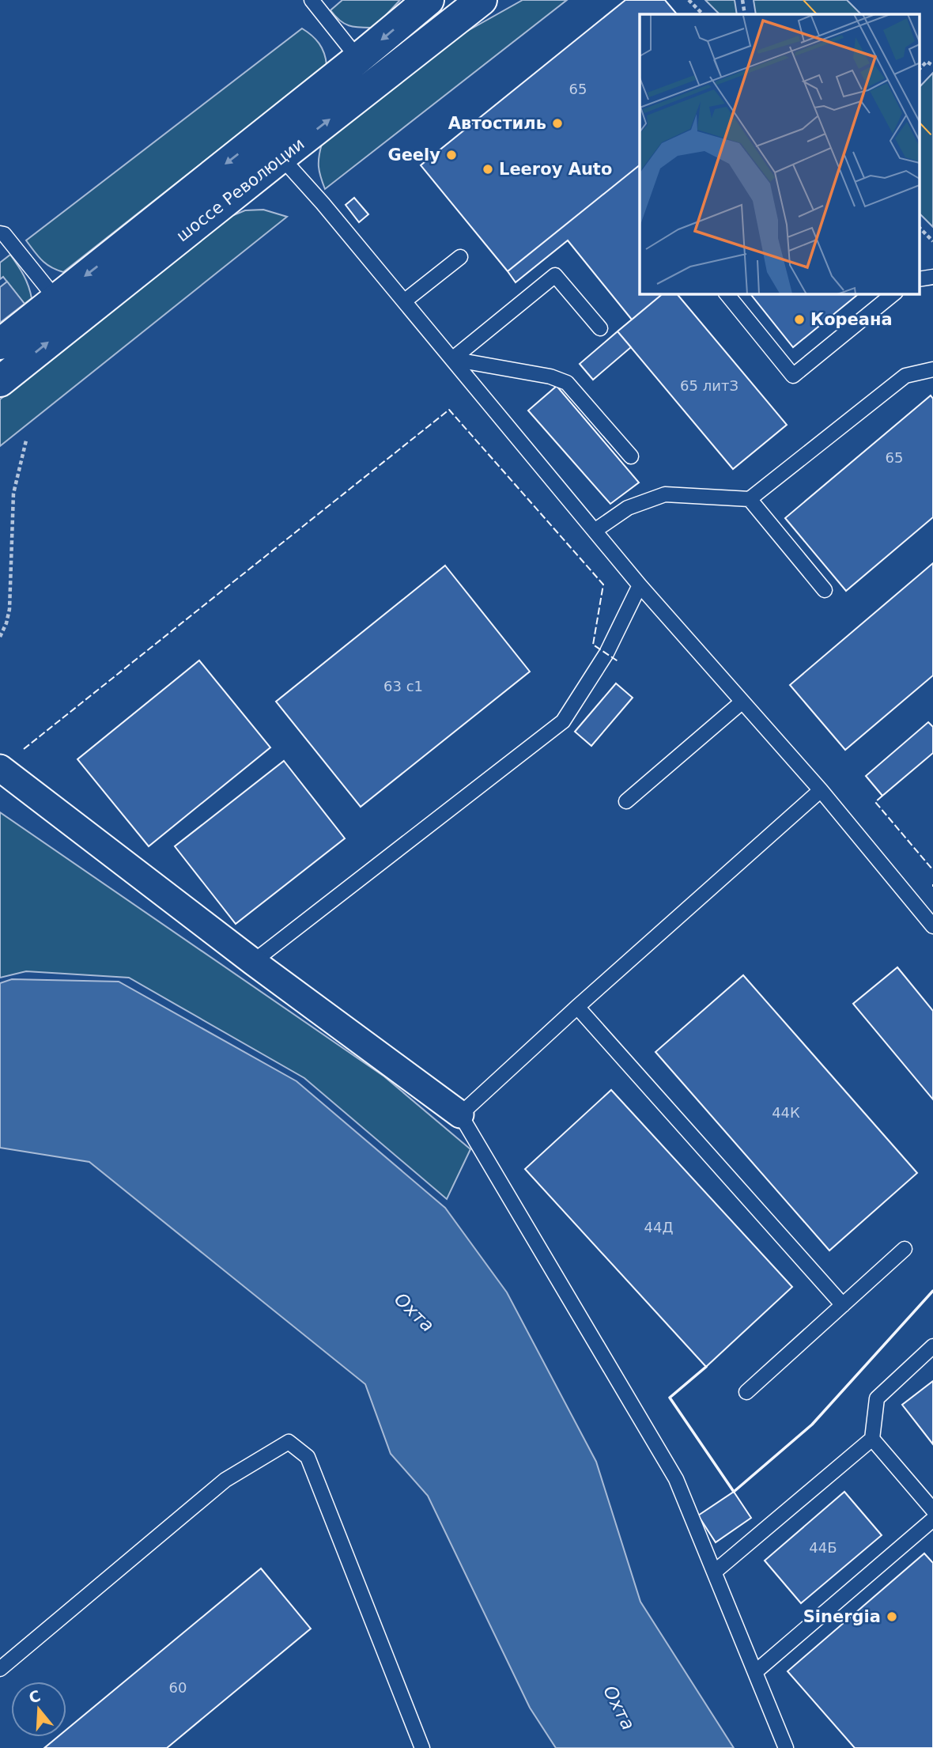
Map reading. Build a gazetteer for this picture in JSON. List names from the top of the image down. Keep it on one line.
{"streets":{"main road":["шоссе Революции"]},"water":["Охта"],"places":["Автостиль","Geely","Leeroy Auto","Кореана","Sinergia"],"house_numbers":["65","65 литЗ","65","63 с1","44К","44Д","44Б","60"],"north":"top"}
